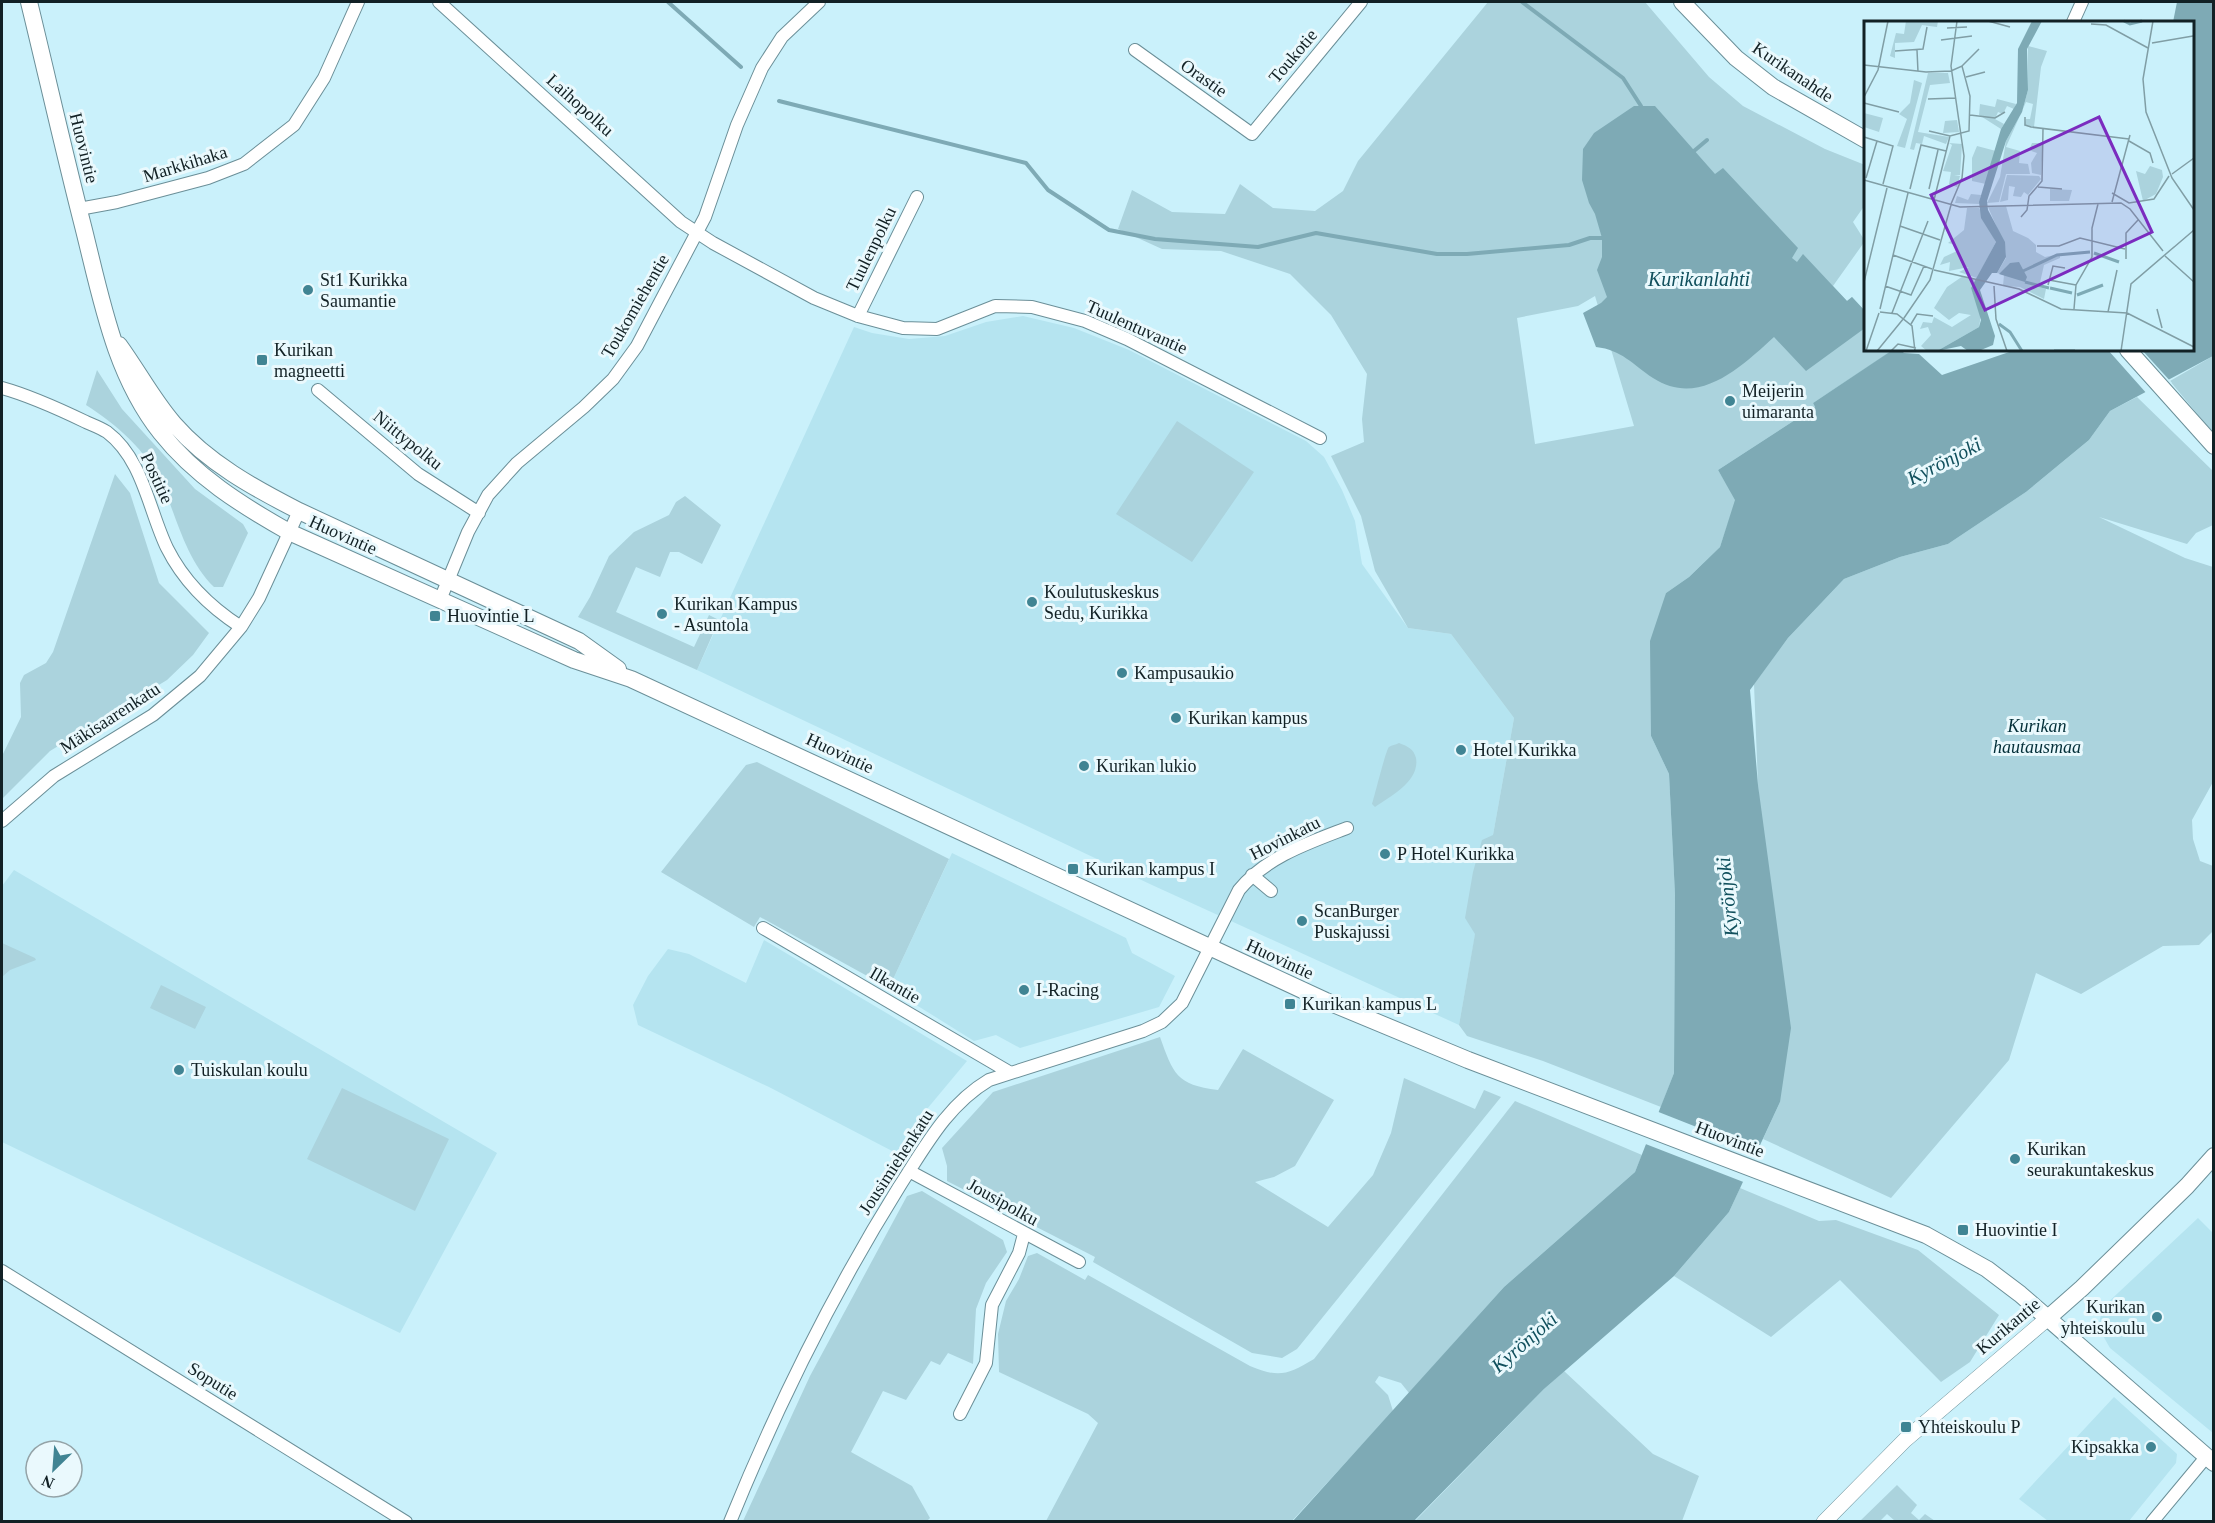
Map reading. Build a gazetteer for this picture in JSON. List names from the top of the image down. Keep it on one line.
{"streets":{"main road":["Kurikanahde","Huovintie","Kurikantie"],"street":["Toukotie","Orastie","Laihopolku","Markkihaka","Tuulenpolku","Toukomiehentie","Tuulentuvantie","Niittypolku","Postitie","Mäkisaarenkatu","Hovinkatu","Ilkantie","Jousimiehenkatu","Jousipolku","Soputie"]},"crossings":[["Toukotie","Orastie"],["Laihopolku","Toukomiehentie"],["Laihopolku","Tuulentuvantie"],["Huovintie","Markkihaka"],["Huovintie","Toukomiehentie"],["Huovintie","Mäkisaarenkatu"],["Huovintie","Hovinkatu"],["Huovintie","Jousimiehenkatu"],["Huovintie","Kurikantie"],["Tuulenpolku","Tuulentuvantie"],["Toukomiehentie","Tuulentuvantie"],["Toukomiehentie","Niittypolku"],["Postitie","Mäkisaarenkatu"],["Hovinkatu","Jousimiehenkatu"],["Ilkantie","Jousimiehenkatu"],["Jousimiehenkatu","Jousipolku"]],"water":["Kurikanlahti","Kyrönjoki"],"parks":["Kurikan hautausmaa"],"places":{"other":["St1 Kurikka Saumantie","Meijerin uimaranta","Koulutuskeskus Sedu, Kurikka","Kurikan Kampus - Asuntola","Kampusaukio","Kurikan kampus","Hotel Kurikka","Kurikan lukio","P Hotel Kurikka","ScanBurger Puskajussi","I-Racing","Tuiskulan koulu","Kurikan seurakuntakeskus","Kurikan yhteiskoulu","Kipsakka"],"transit":["Kurikan magneetti","Huovintie L","Kurikan kampus I","Kurikan kampus L","Huovintie I","Yhteiskoulu P"]},"north":"bottom left"}
